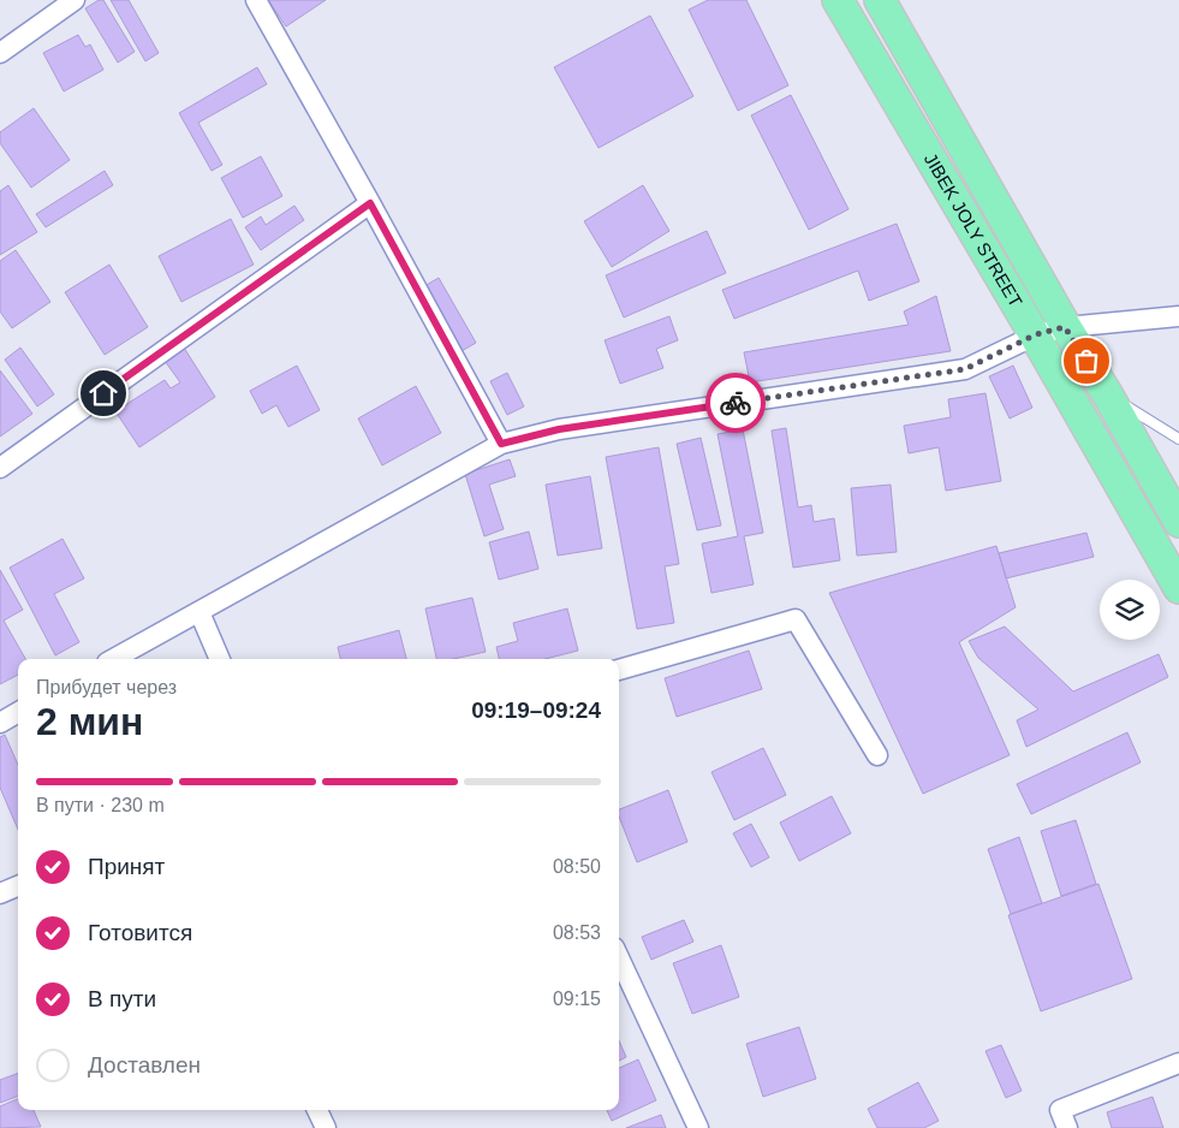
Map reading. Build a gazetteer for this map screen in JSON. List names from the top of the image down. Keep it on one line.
{"streets":{"main road":["JIBEK JOLY STREET"]},"page":{"heading":["2 мин","Прибудет через","09:19–09:24"],"bar":"В пути · 230 m","list":[["Принят","08:50"],["Готовится","08:53"],["В пути","09:15"],"Доставлен"]}}
